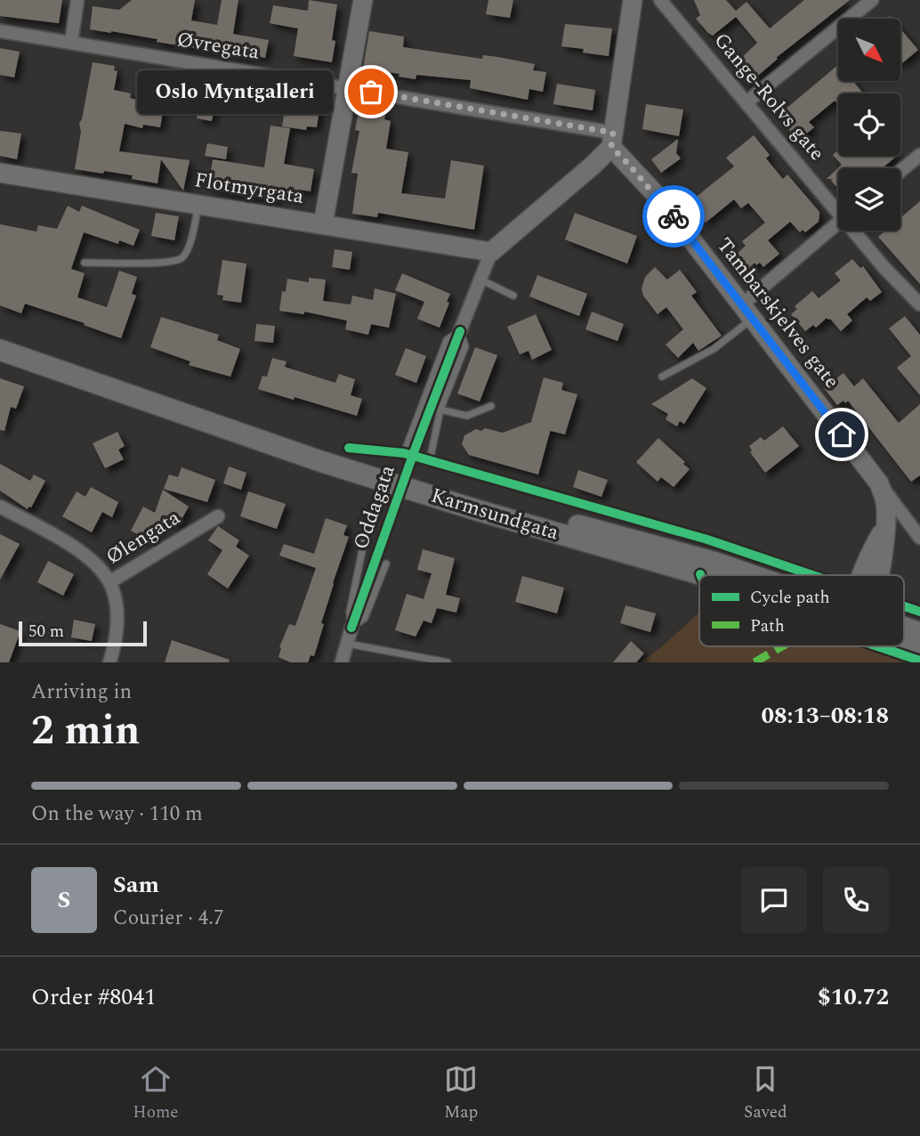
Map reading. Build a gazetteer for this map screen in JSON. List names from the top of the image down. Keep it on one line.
{"streets":{"main road":["Karmsundgata"],"street":["Øvregata","Gange-Rolvs gate","Flotmyrgata","Tambarskjelves gate","Ølengata"],"cycle path":["Oddagata"]},"crossings":[["Øvregata","Tambarskjelves gate"]],"places":["Oslo Myntgalleri"],"legend":["Cycle path","Path"],"scale_bar":"50 m","north":"bottom right","page":{"bubble":"Oslo Myntgalleri","scale":"50 m","heading":["2 min","Arriving in","08:13–08:18"],"panel":["Sam","Courier · 4.7","Order #8041","$10.72"],"bar":"On the way · 110 m","round":"S","tabs":["Home","Map","Saved"]}}
